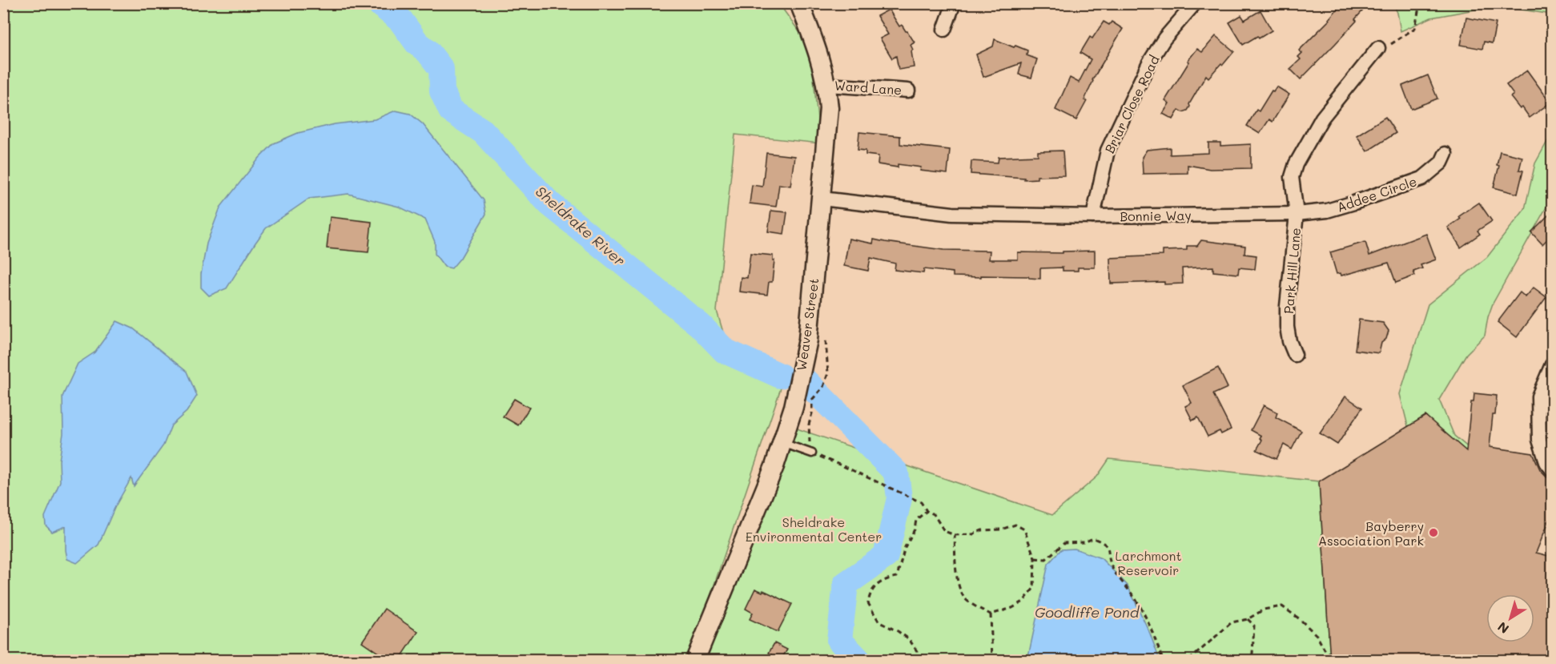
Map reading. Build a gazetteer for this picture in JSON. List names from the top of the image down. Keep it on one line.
{"streets":{"main road":["Weaver Street"],"street":["Ward Lane","Briar Close Road","Addee Circle","Bonnie Way","Park Hill Lane"]},"crossings":[["Ward Lane","Weaver Street"],["Briar Close Road","Bonnie Way"],["Addee Circle","Bonnie Way"],["Addee Circle","Park Hill Lane"],["Bonnie Way","Park Hill Lane"],["Bonnie Way","Weaver Street"]],"water":["Sheldrake River","Goodliffe Pond"],"parks":["Sheldrake Environmental Center","Larchmont Reservoir"],"places":["Bayberry Association Park"],"north":"bottom left"}
